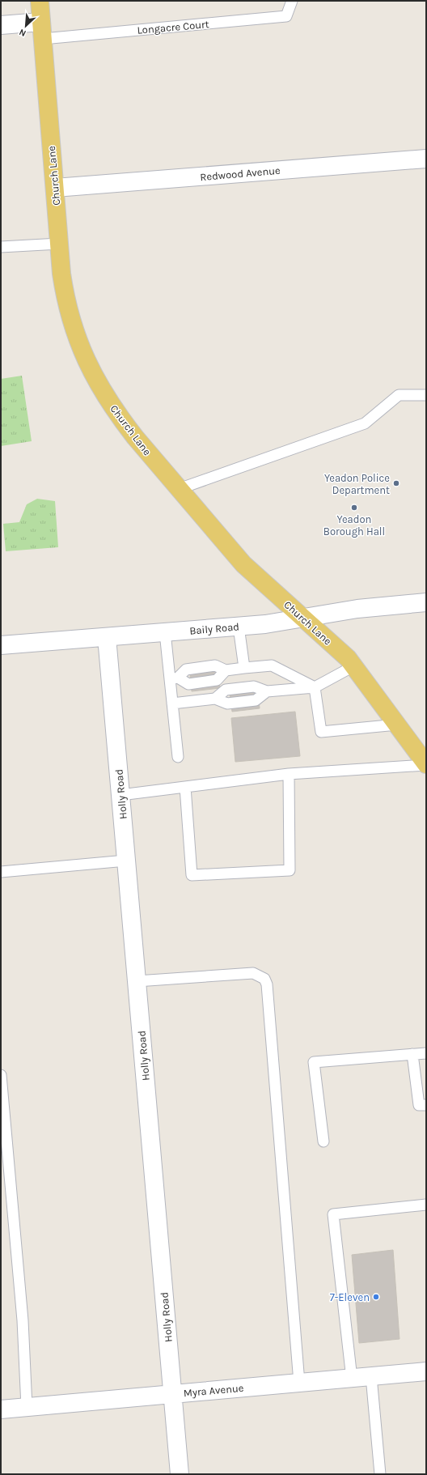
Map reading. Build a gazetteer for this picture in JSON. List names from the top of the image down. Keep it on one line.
{"streets":{"main road":["Church Lane"],"street":["Redwood Avenue","Baily Road","Holly Road","Myra Avenue"],"lane":["Longacre Court"]},"crossings":[["Longacre Court","Church Lane"],["Redwood Avenue","Church Lane"],["Church Lane","Baily Road"],["Baily Road","Holly Road"],["Holly Road","Myra Avenue"]],"places":["Yeadon Police Department","Yeadon Borough Hall","7-Eleven"],"north":"bottom left"}
